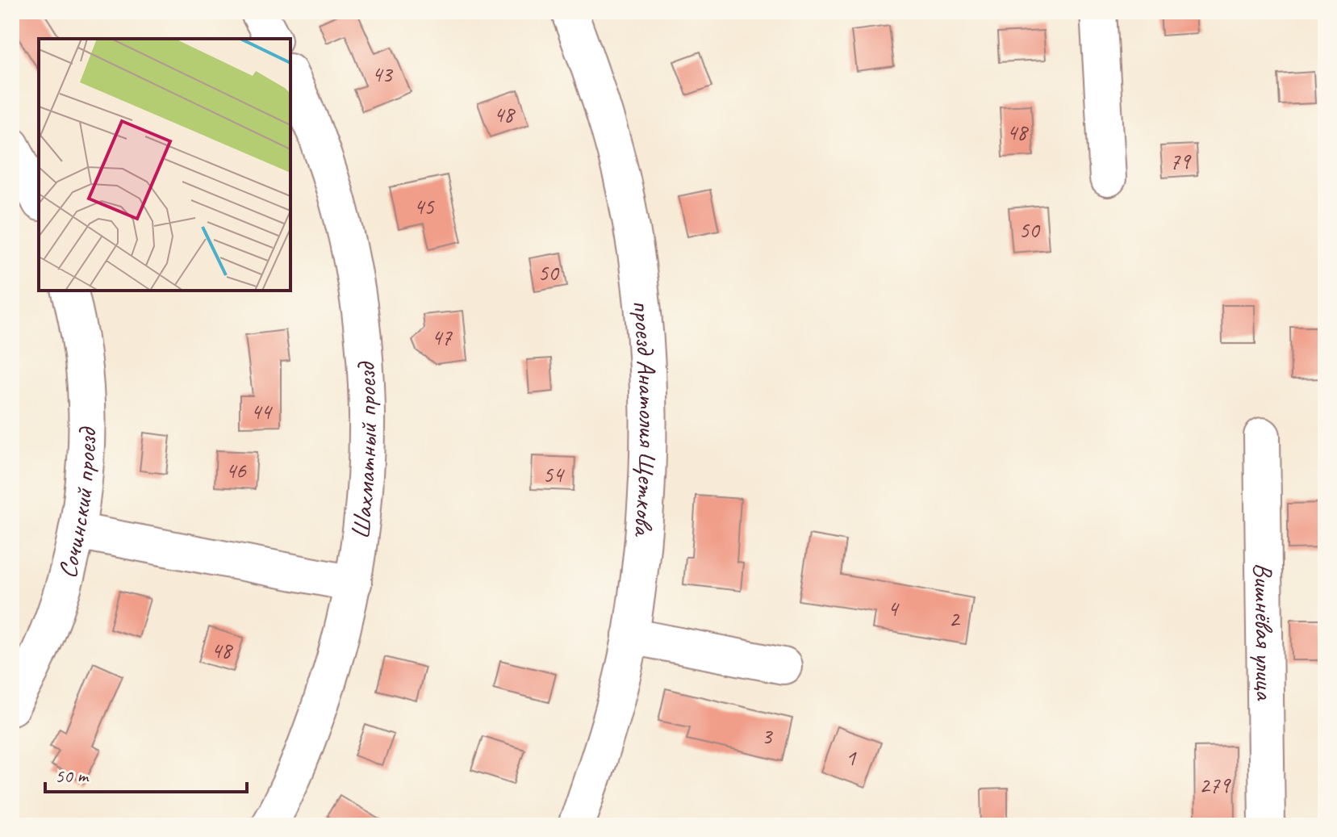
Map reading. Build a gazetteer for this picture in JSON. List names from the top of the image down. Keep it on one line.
{"streets":{"street":["проезд Анатолия Щеткова","Шахматный проезд","Сочинский проезд","Вишнёвая улица"]},"house_numbers":["43","48","48","79","45","50","50","47","44","46","54","4","2","48","3","1","279"],"scale_bar":"50 m"}
